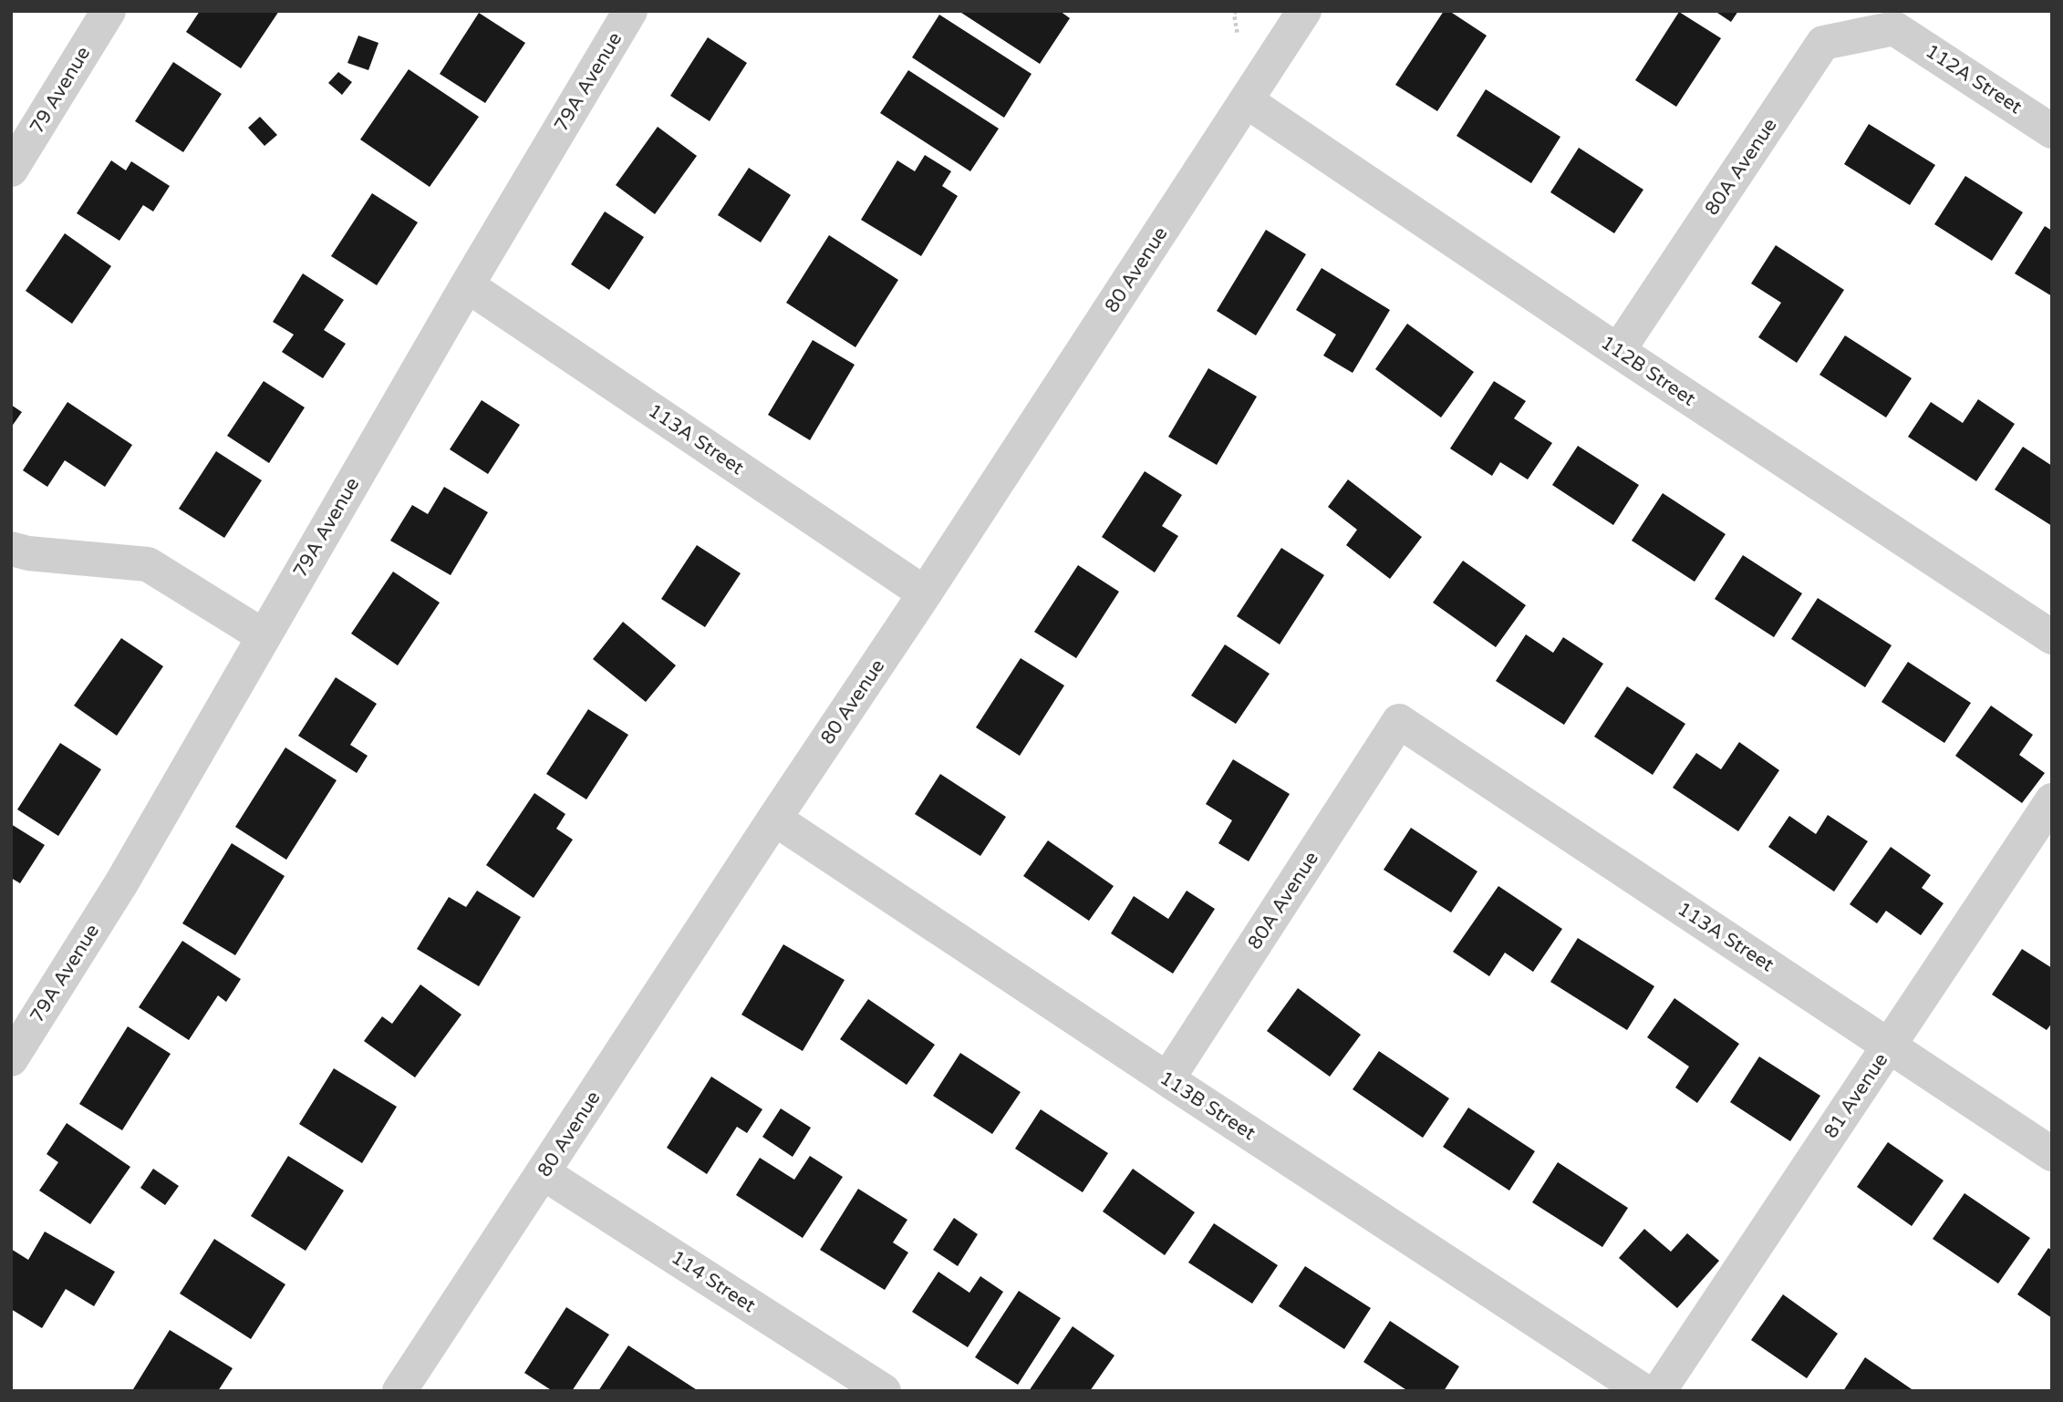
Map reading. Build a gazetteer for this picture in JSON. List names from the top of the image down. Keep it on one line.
{"streets":{"street":["112A Street","79A Avenue","79 Avenue","80A Avenue","80 Avenue","112B Street","113A Street","81 Avenue","113B Street","114 Street"]},"crossings":[["112A Street","80A Avenue"],["79A Avenue","113A Street"],["80A Avenue","112B Street"],["80A Avenue","113A Street"],["80A Avenue","113B Street"],["80 Avenue","112B Street"],["80 Avenue","113A Street"],["80 Avenue","113B Street"],["80 Avenue","114 Street"],["113A Street","81 Avenue"]]}
